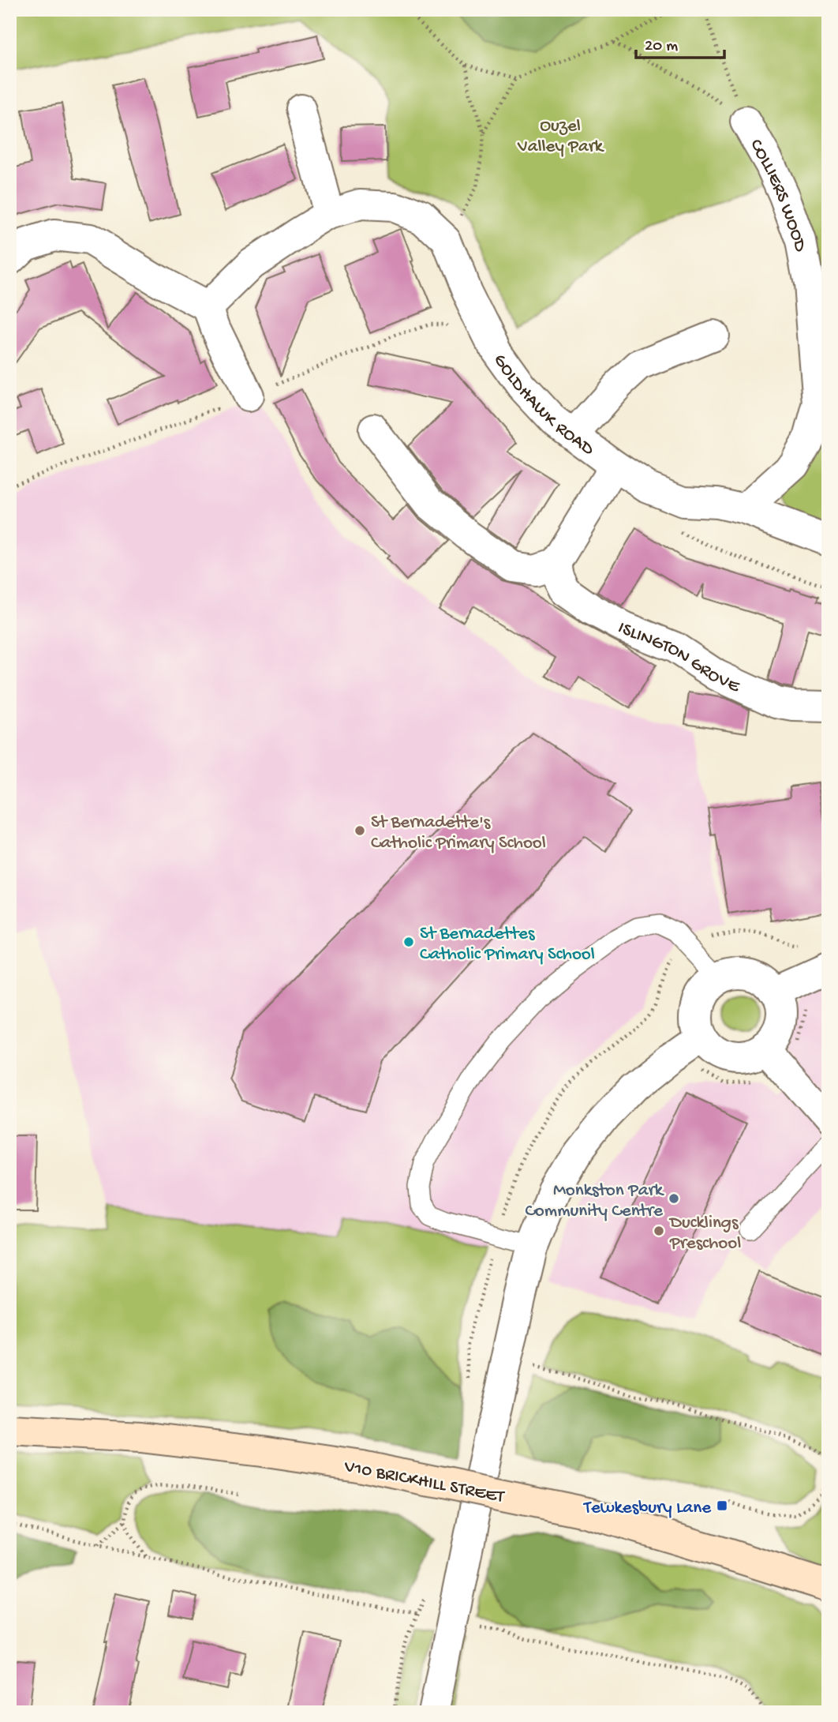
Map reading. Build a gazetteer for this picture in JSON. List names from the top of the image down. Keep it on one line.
{"streets":{"street":["COLLIERS WOOD","GOLDHAWK ROAD","ISLINGTON GROVE","V10 BRICKHILL STREET"]},"crossings":[["COLLIERS WOOD","GOLDHAWK ROAD"]],"parks":["Ouzel Valley Park"],"places":{"other":["St Bernadette's Catholic Primary School","St Bernadettes Catholic Primary School","Monkston Park Community Centre","Ducklings Preschool"],"transit":["Tewkesbury Lane"]},"scale_bar":"20 m"}
